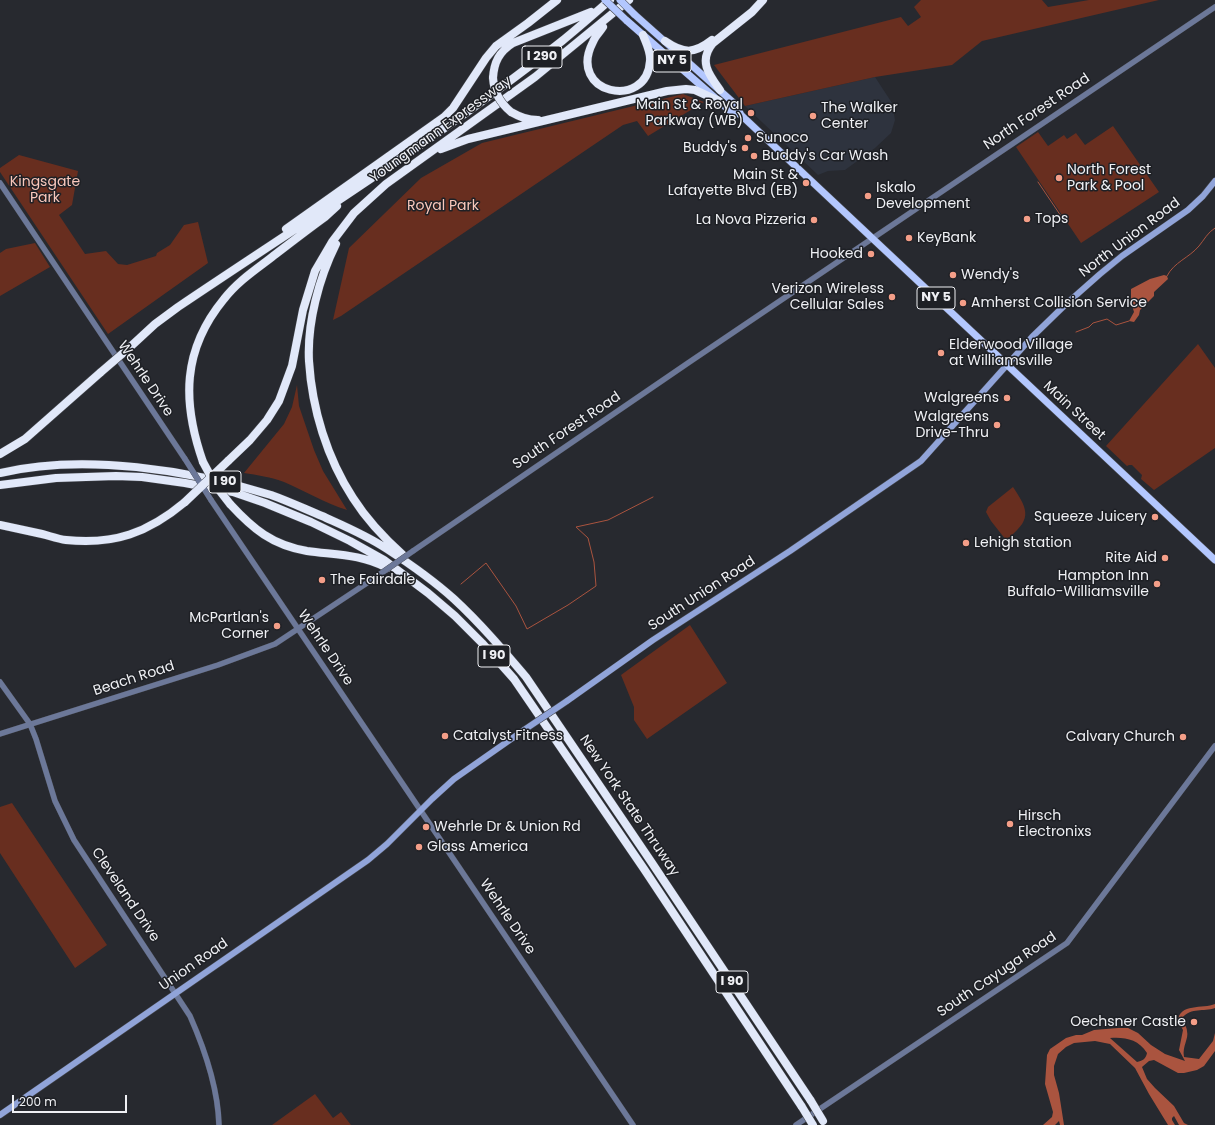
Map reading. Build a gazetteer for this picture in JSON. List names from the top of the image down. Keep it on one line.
{"streets":{"highway":["I 290","Youngmann Expressway","I 90","New York State Thruway"],"main road":["NY 5","North Union Road","Main Street","South Union Road","Union Road"],"street":["North Forest Road","Wehrle Drive","South Forest Road","Beach Road","Cleveland Drive","South Cayuga Road"]},"crossings":[["North Forest Road","Main Street"],["North Forest Road","South Forest Road"],["Youngmann Expressway","Main Street"],["North Union Road","Main Street"],["North Union Road","South Union Road"],["Wehrle Drive","South Forest Road"],["Wehrle Drive","South Union Road"],["Main Street","South Forest Road"],["Main Street","South Union Road"],["South Forest Road","Beach Road"],["South Union Road","Union Road"],["Beach Road","Cleveland Drive"],["Cleveland Drive","Union Road"]],"parks":["Kingsgate Park","Royal Park"],"places":["Main St & Royal Parkway (WB)","The Walker Center","Sunoco","Buddy's","Buddy's Car Wash","North Forest Park & Pool","Main St & Lafayette Blvd (EB)","Iskalo Development","Tops","La Nova Pizzeria","KeyBank","Hooked","Wendy's","Verizon Wireless Cellular Sales","Amherst Collision Service","Elderwood Village at Williamsville","Walgreens","Walgreens Drive-Thru","Squeeze Juicery","Lehigh station","Rite Aid","The Fairdale","Hampton Inn Buffalo-Williamsville","McPartlan's Corner","Catalyst Fitness","Calvary Church","Hirsch Electronixs","Wehrle Dr & Union Rd","Glass America","Oechsner Castle"],"scale_bar":"200 m"}
